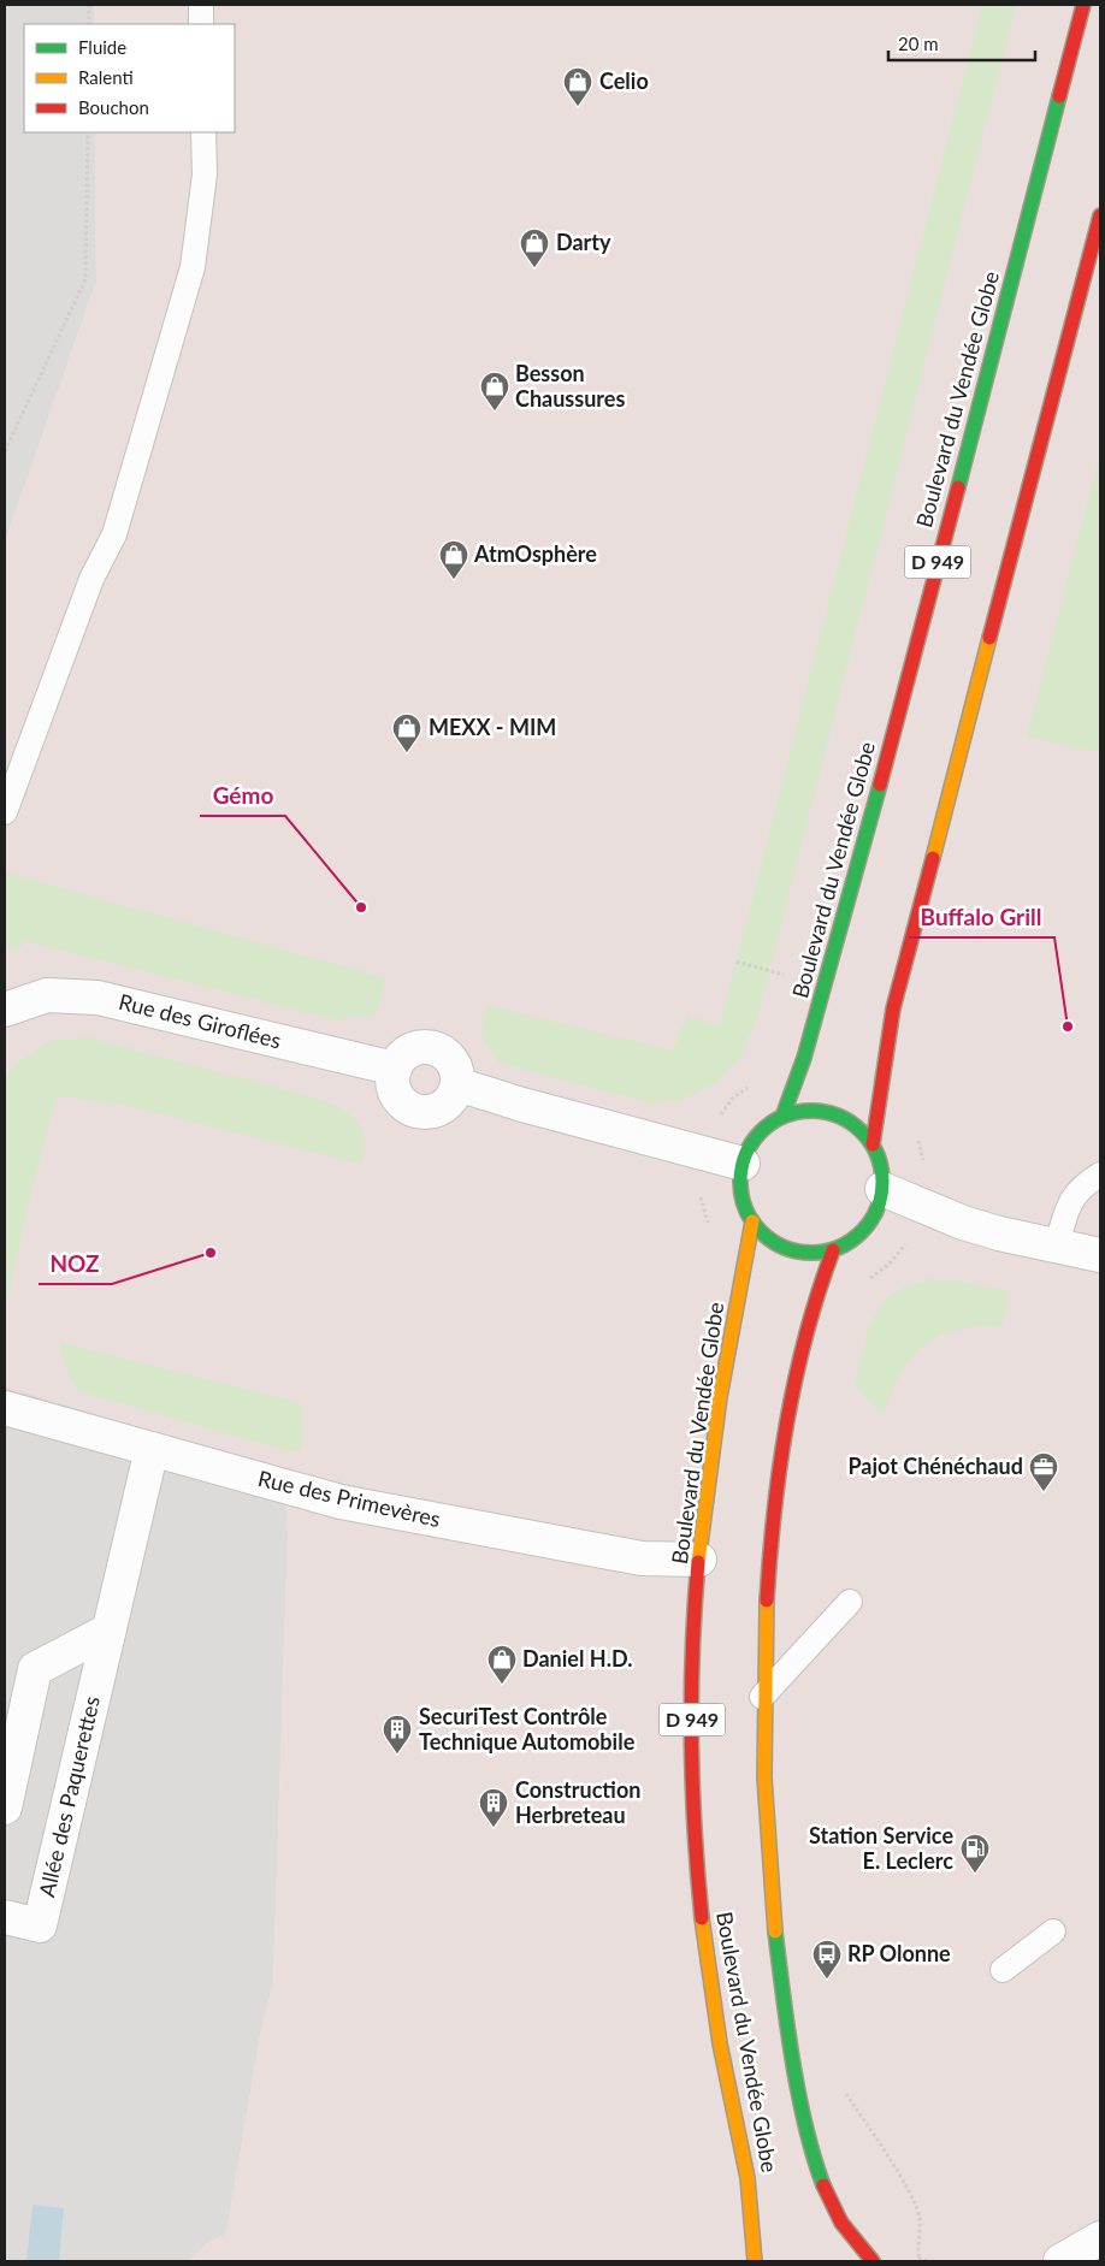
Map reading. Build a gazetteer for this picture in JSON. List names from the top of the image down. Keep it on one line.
{"streets":{"main road":["Boulevard du Vendée Globe","D 949"],"street":["Rue des Giroflées","Rue des Primevères","Allée des Paquerettes"]},"crossings":[["Boulevard du Vendée Globe","Rue des Primevères"],["Rue des Primevères","Allée des Paquerettes"]],"places":{"shop":["Celio","Darty","Besson Chaussures","AtmOsphère","MEXX - MIM","Daniel H.D."],"other":["Gémo","Buffalo Grill","NOZ"],"office":["Pajot Chénéchaud"],"building":["SecuriTest Contrôle Technique Automobile","Construction Herbreteau"],"fuel station":["Station Service E. Leclerc"],"bus stop":["RP Olonne"]},"legend":["Fluide","Ralenti","Bouchon"],"scale_bar":"20 m"}
